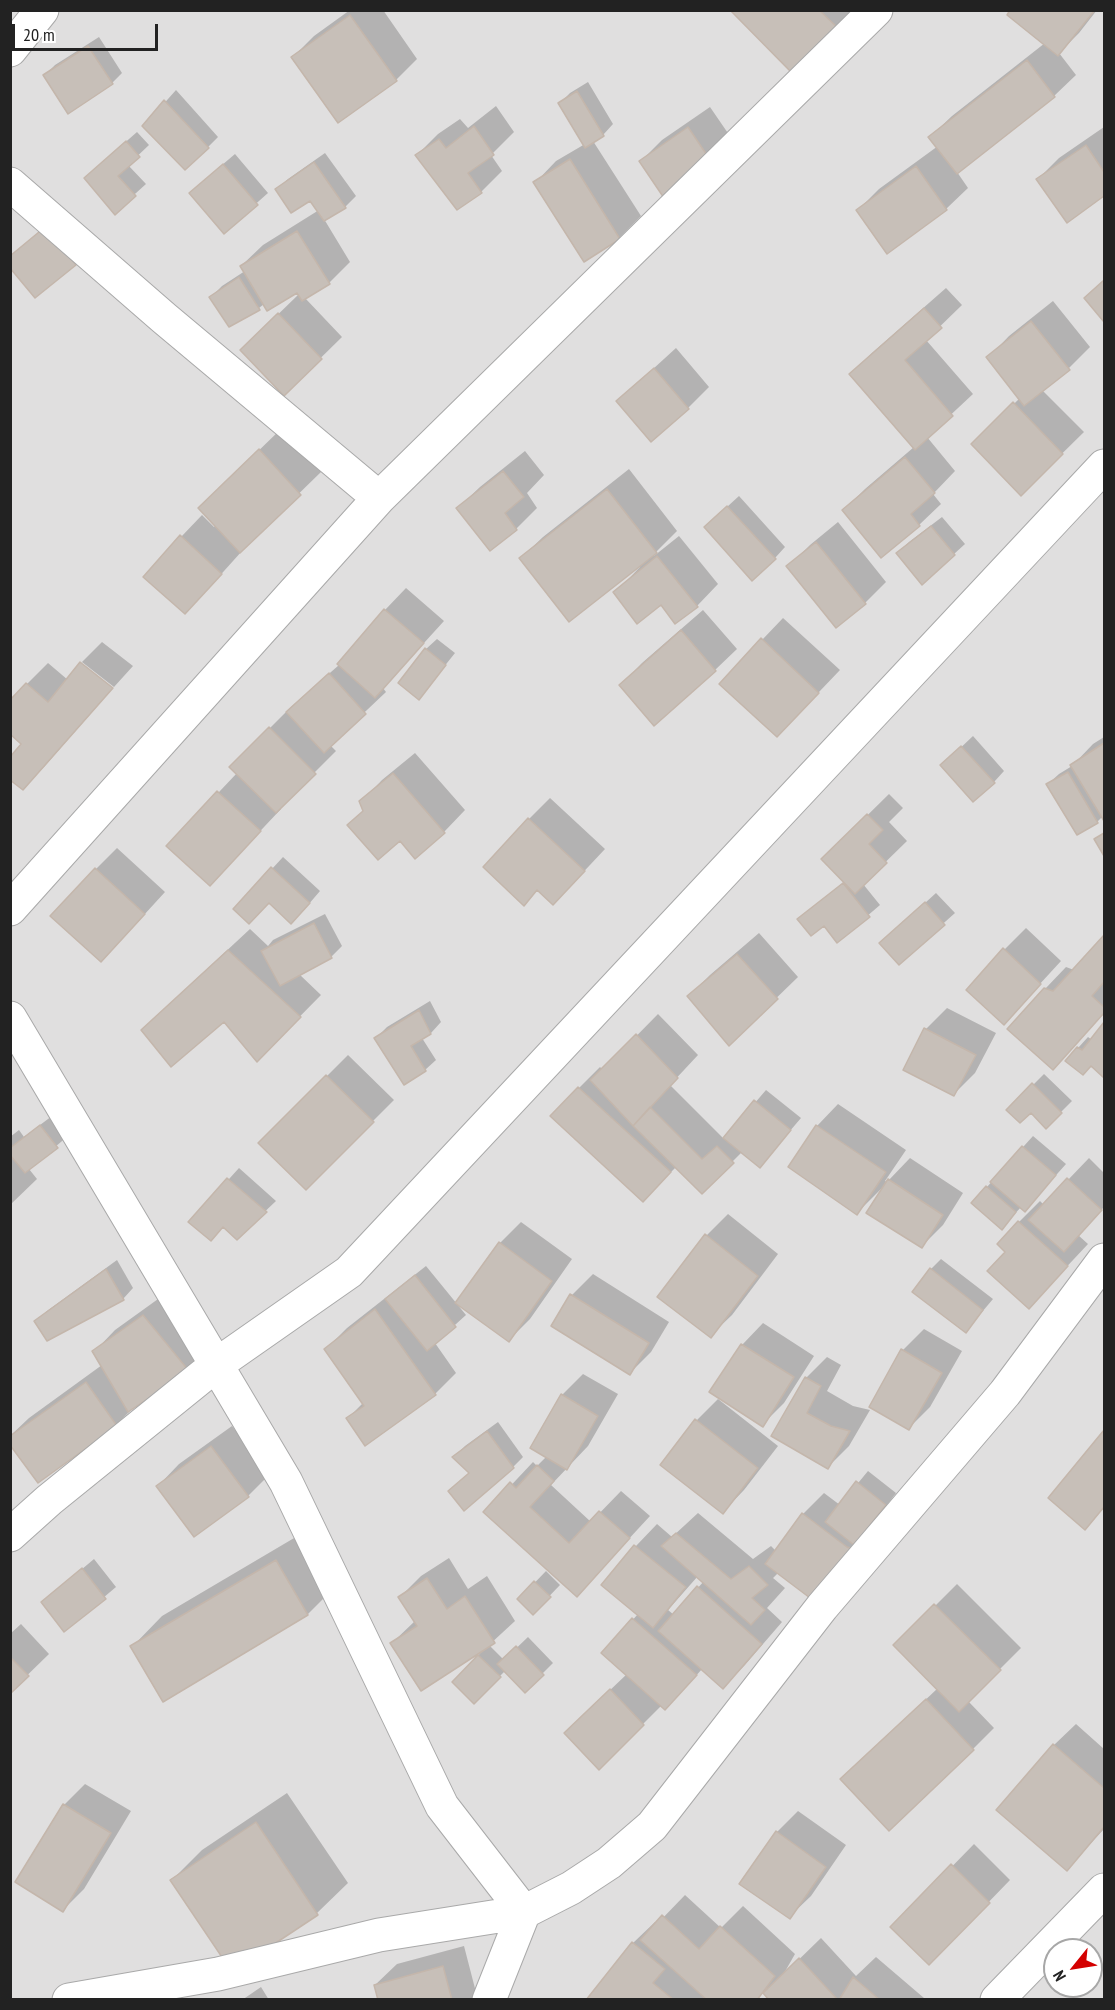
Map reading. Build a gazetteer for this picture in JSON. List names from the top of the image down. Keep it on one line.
{"scale_bar":"20 m","north":"bottom left"}
